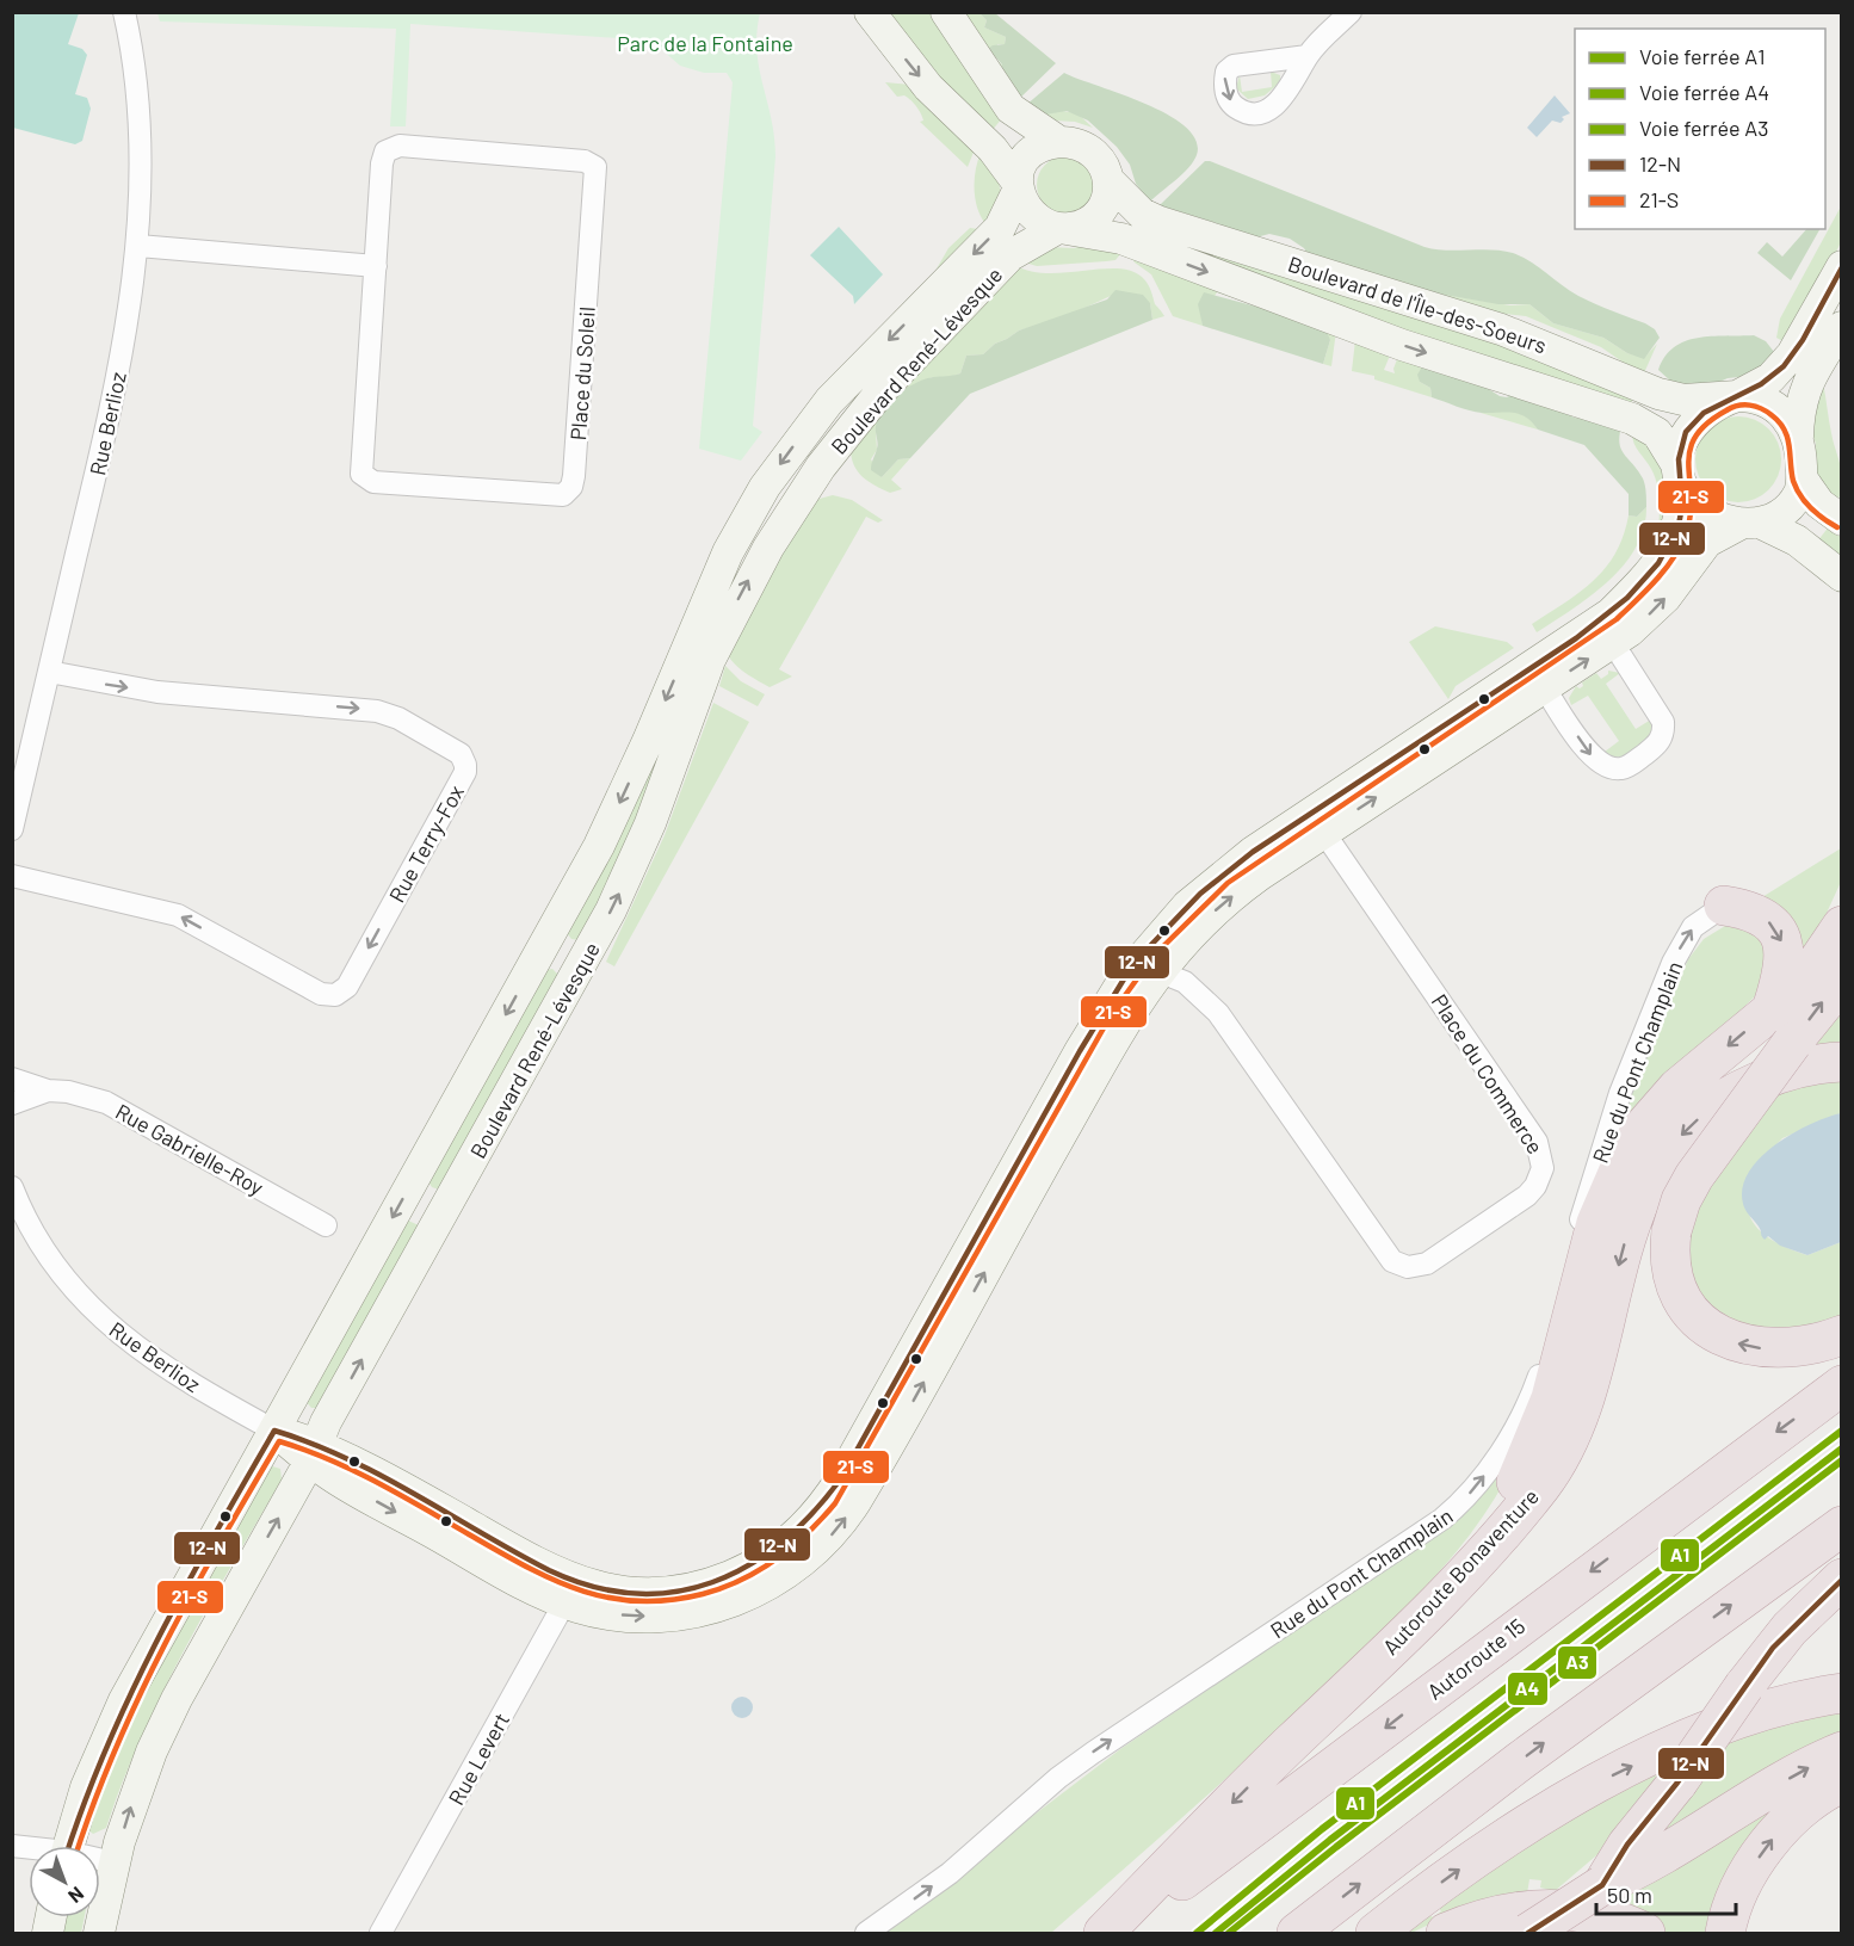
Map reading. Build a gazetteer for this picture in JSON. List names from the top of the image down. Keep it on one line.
{"streets":{"highway":["Autoroute Bonaventure","Autoroute 15"],"street":["Boulevard de l'Île-des-Soeurs","Boulevard René-Lévesque","Place du Soleil","Rue Berlioz","Rue Terry-Fox","Rue du Pont Champlain","Place du Commerce","Rue Gabrielle-Roy","Rue Levert"]},"crossings":[["Boulevard de l'Île-des-Soeurs","Boulevard René-Lévesque"],["Boulevard René-Lévesque","Rue Berlioz"],["Rue Berlioz","Rue Terry-Fox"]],"one_way":["Rue du Pont Champlain"],"parks":["Parc de la Fontaine"],"lines":["transit line 12-N","transit line 21-S","rail line A1","rail line A4","rail line A3"],"legend":["Voie ferrée A1","Voie ferrée A4","Voie ferrée A3","12-N","21-S"],"scale_bar":"50 m","north":"bottom right"}
